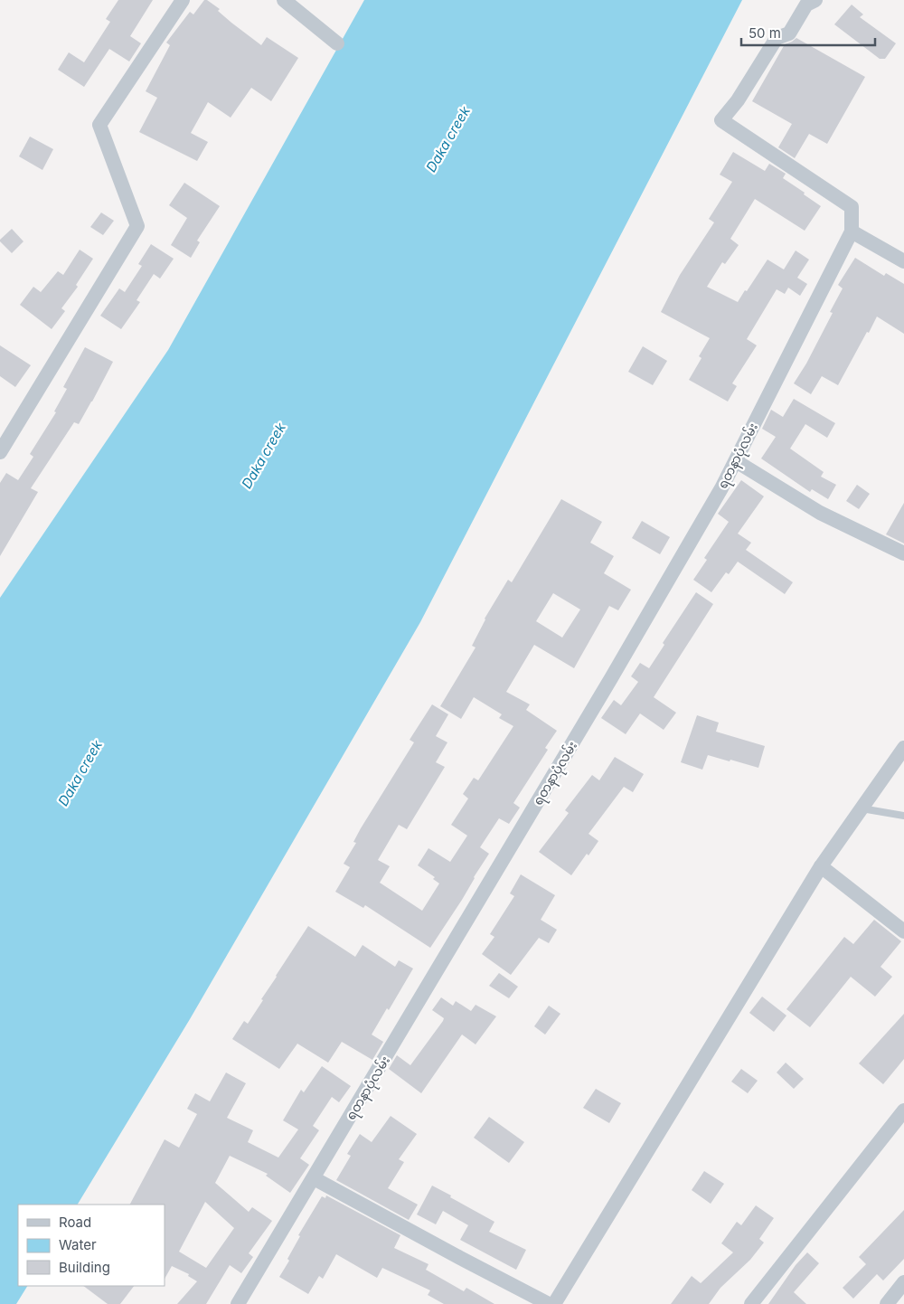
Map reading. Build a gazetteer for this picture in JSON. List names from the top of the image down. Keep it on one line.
{"streets":{"street":["ရတနာပုံလမ်း"]},"water":["Daka creek"],"legend":["Road","Water","Building"],"scale_bar":"50 m"}
